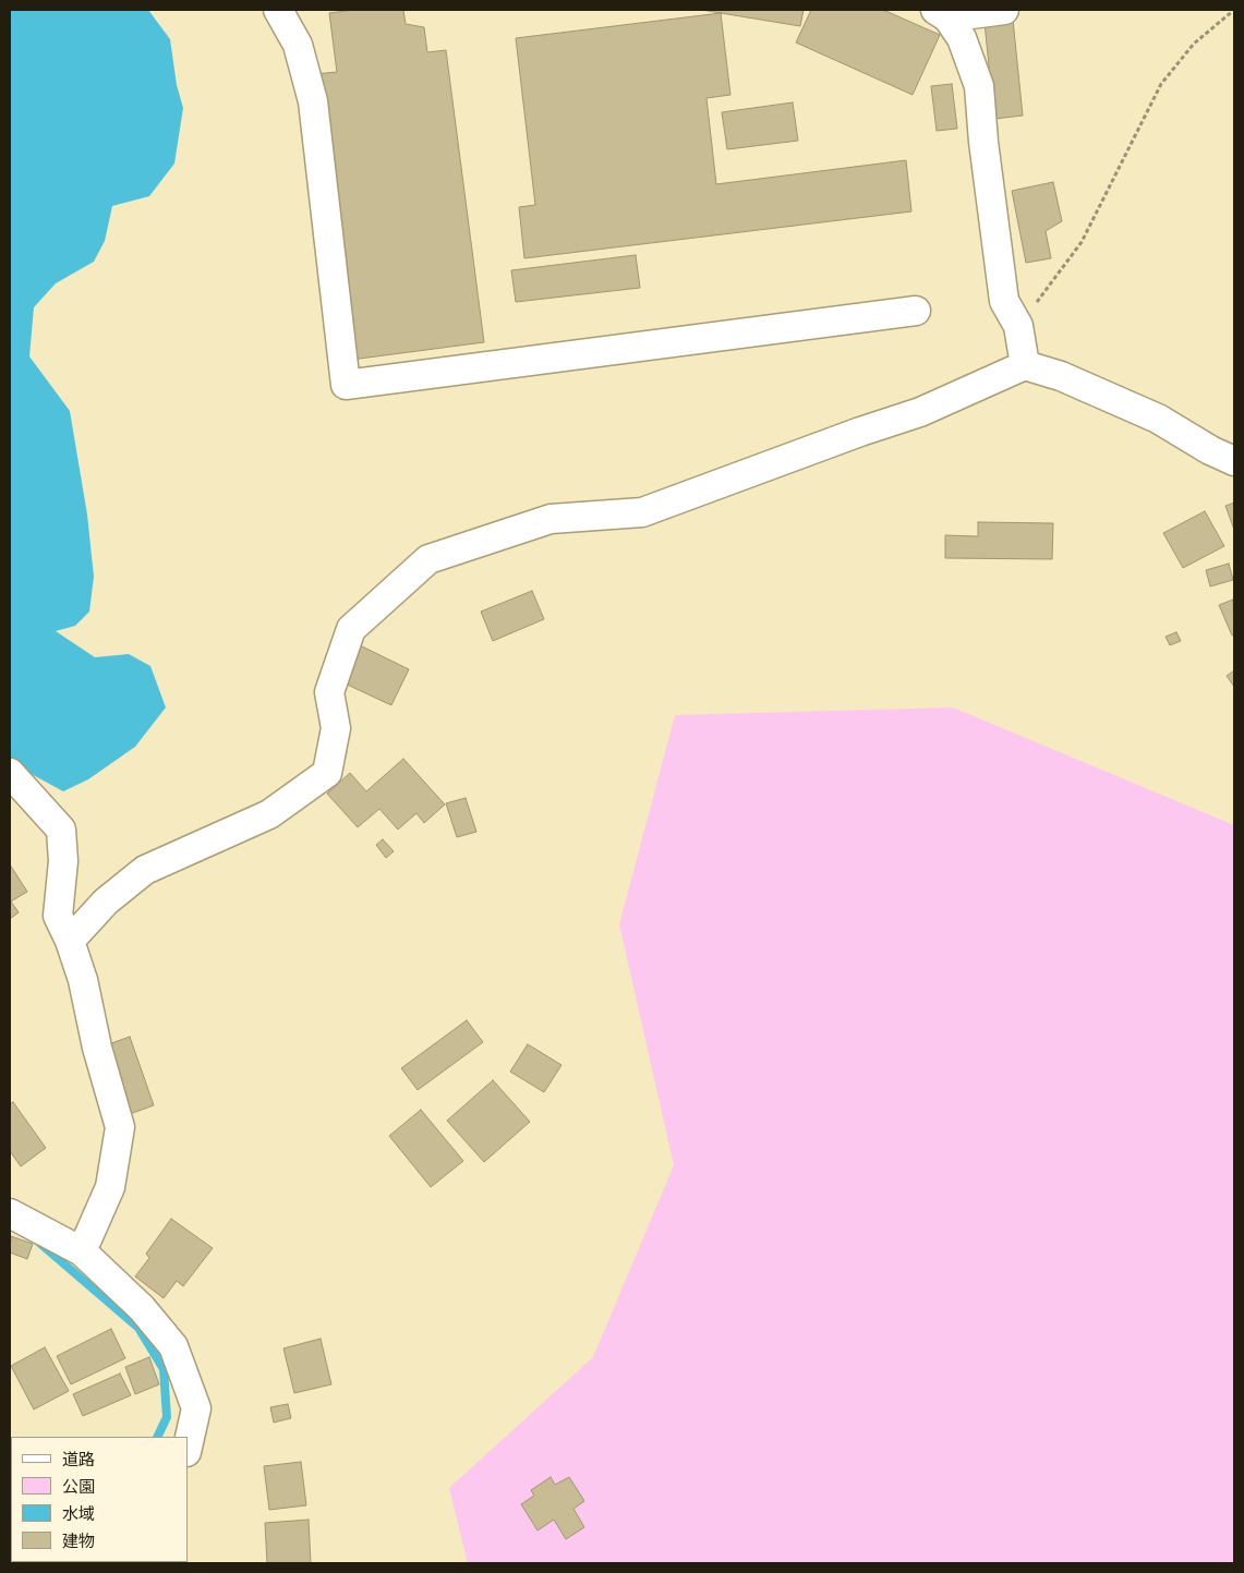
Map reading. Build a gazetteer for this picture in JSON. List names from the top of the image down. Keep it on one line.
{"legend":["道路","公園","水域","建物"]}
